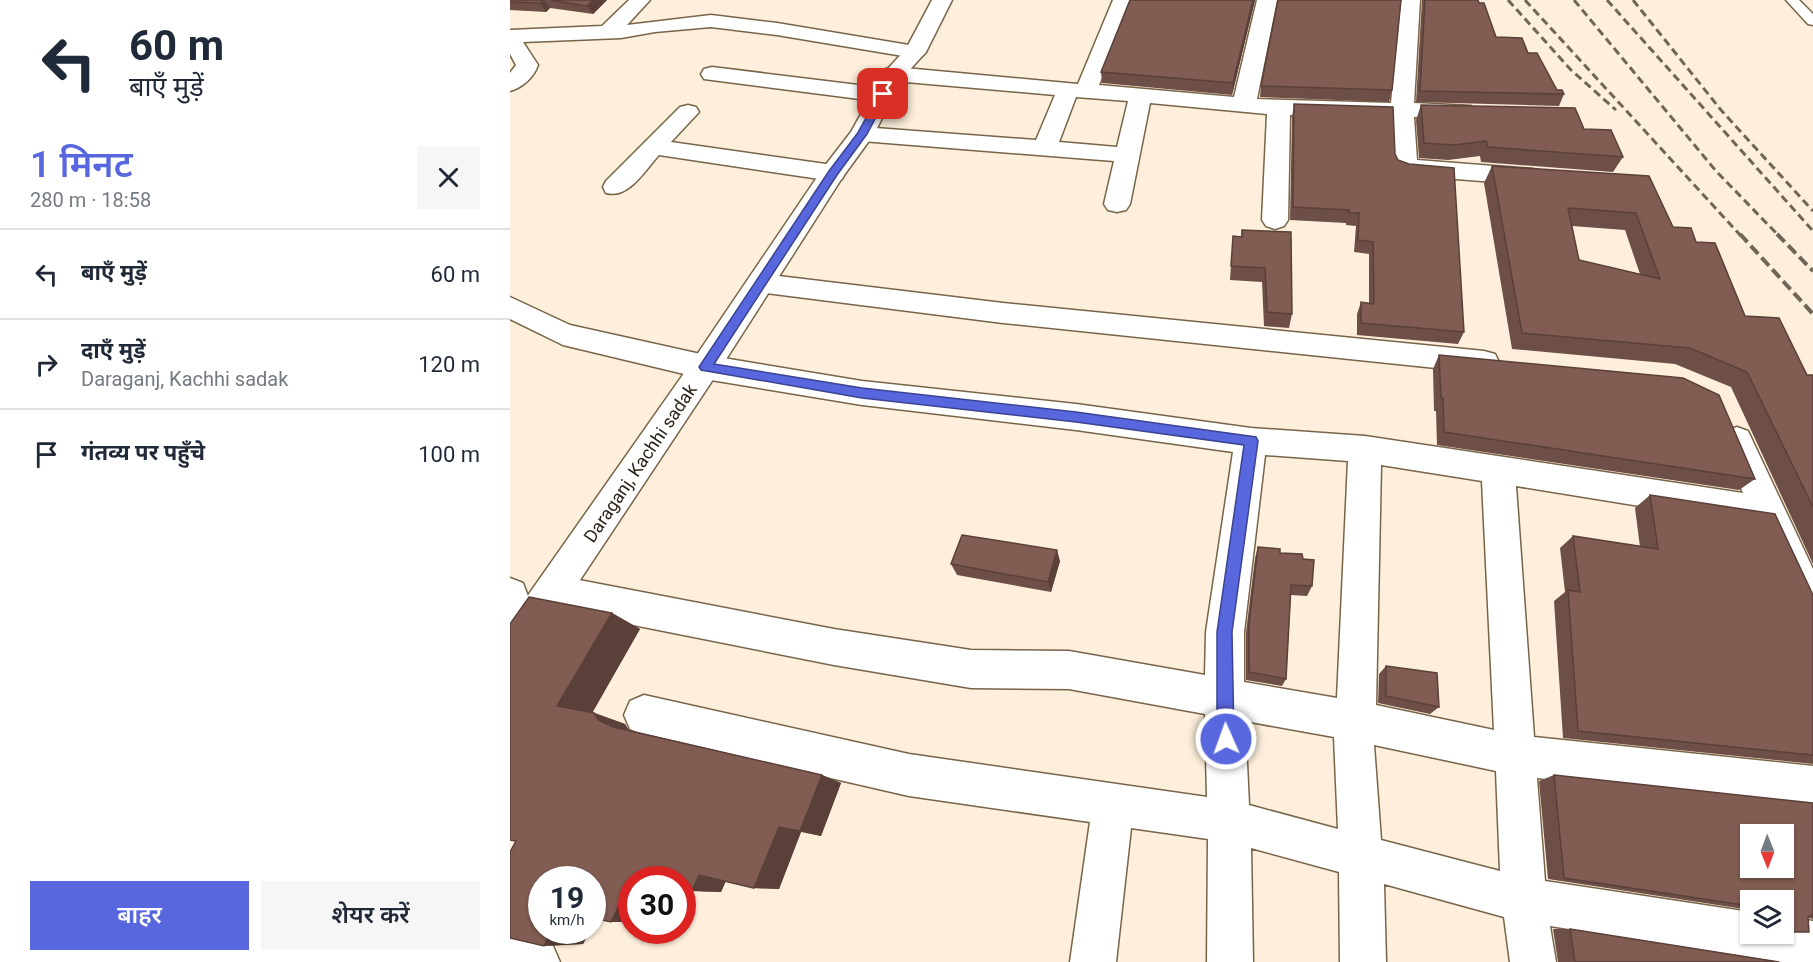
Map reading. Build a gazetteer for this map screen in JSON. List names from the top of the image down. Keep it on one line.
{"streets":{"street":["Daraganj, Kachhi sadak"]},"north":"bottom","page":{"turn":["60 m","बाएँ मुड़ें"],"heading":["1 मिनट","280 m · 18:58"],"list":[{"name":"बाएँ मुड़ें","value":"60 m"},{"name":"दाएँ मुड़ें","note":"Daraganj, Kachhi sadak","value":"120 m"},{"name":"गंतव्य पर पहुँचे","value":"100 m"}],"speed":"19 km/h","limit":"30","buttons":["बाहर","शेयर करें"]}}
